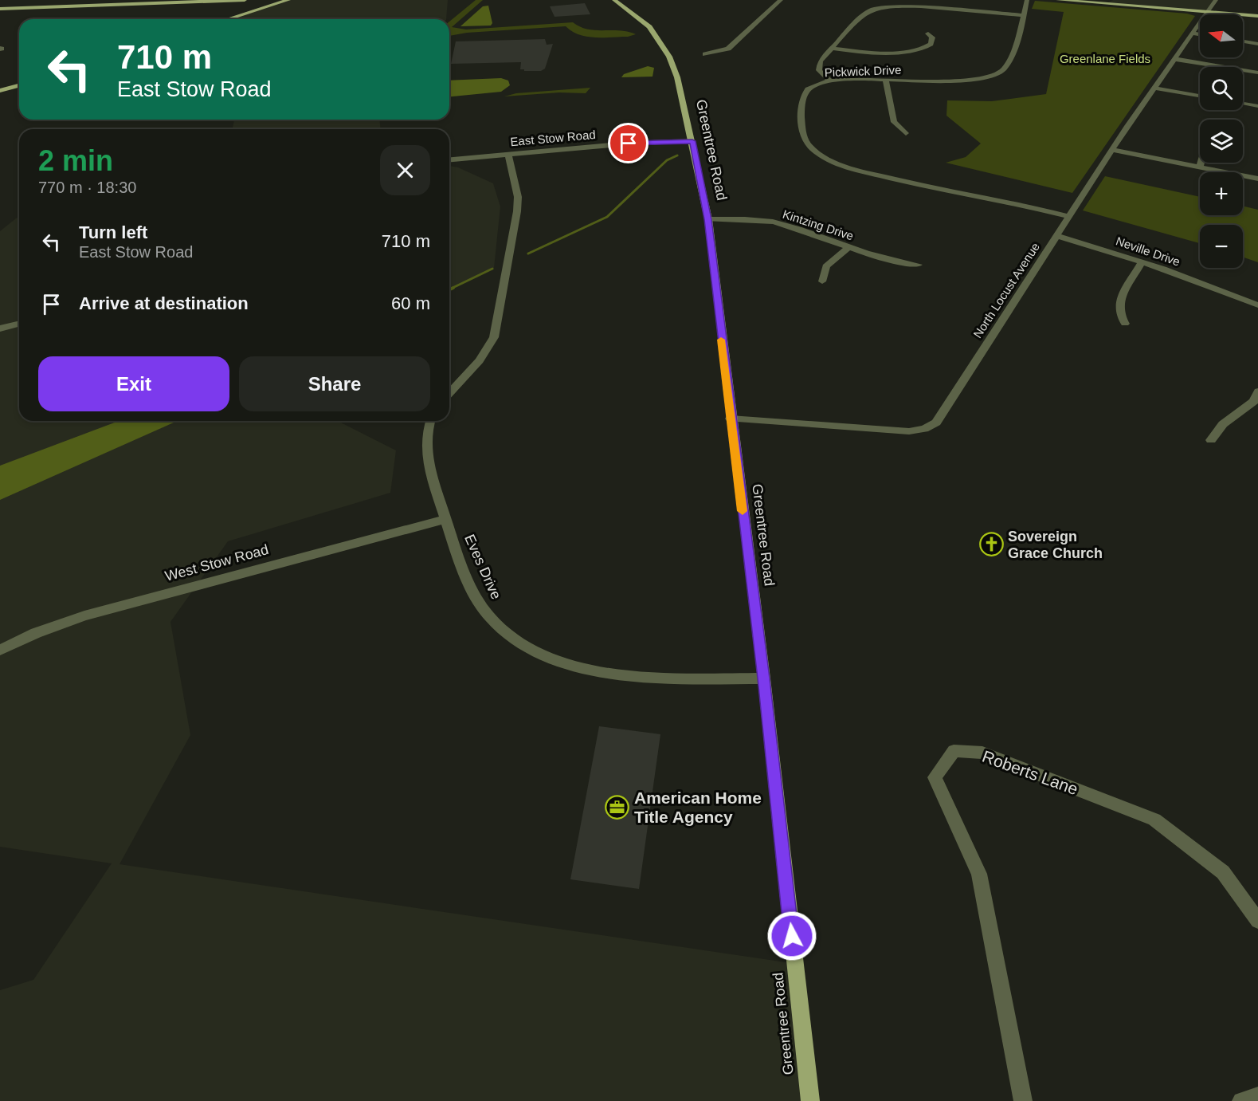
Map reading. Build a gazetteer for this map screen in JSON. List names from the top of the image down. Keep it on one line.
{"streets":{"main road":["Greentree Road"],"street":["Pickwick Drive","East Stow Road","Kintzing Drive","Neville Drive","North Locust Avenue","West Stow Road","Eves Drive","Roberts Lane"]},"crossings":[["Pickwick Drive","North Locust Avenue"],["East Stow Road","Greentree Road"],["Greentree Road","Kintzing Drive"],["Greentree Road","North Locust Avenue"],["Greentree Road","Eves Drive"],["Neville Drive","North Locust Avenue"],["West Stow Road","Eves Drive"]],"parks":["Greenlane Fields"],"places":{"church":["Sovereign Grace Church"],"office":["American Home Title Agency"]},"north":"left","page":{"map_buttons":["+","−"],"turn":["710 m","East Stow Road"],"heading":["2 min","770 m · 18:30"],"list":[{"name":"Turn left","note":"East Stow Road","value":"710 m"},{"name":"Arrive at destination","value":"60 m"}],"buttons":["Exit","Share"]}}
